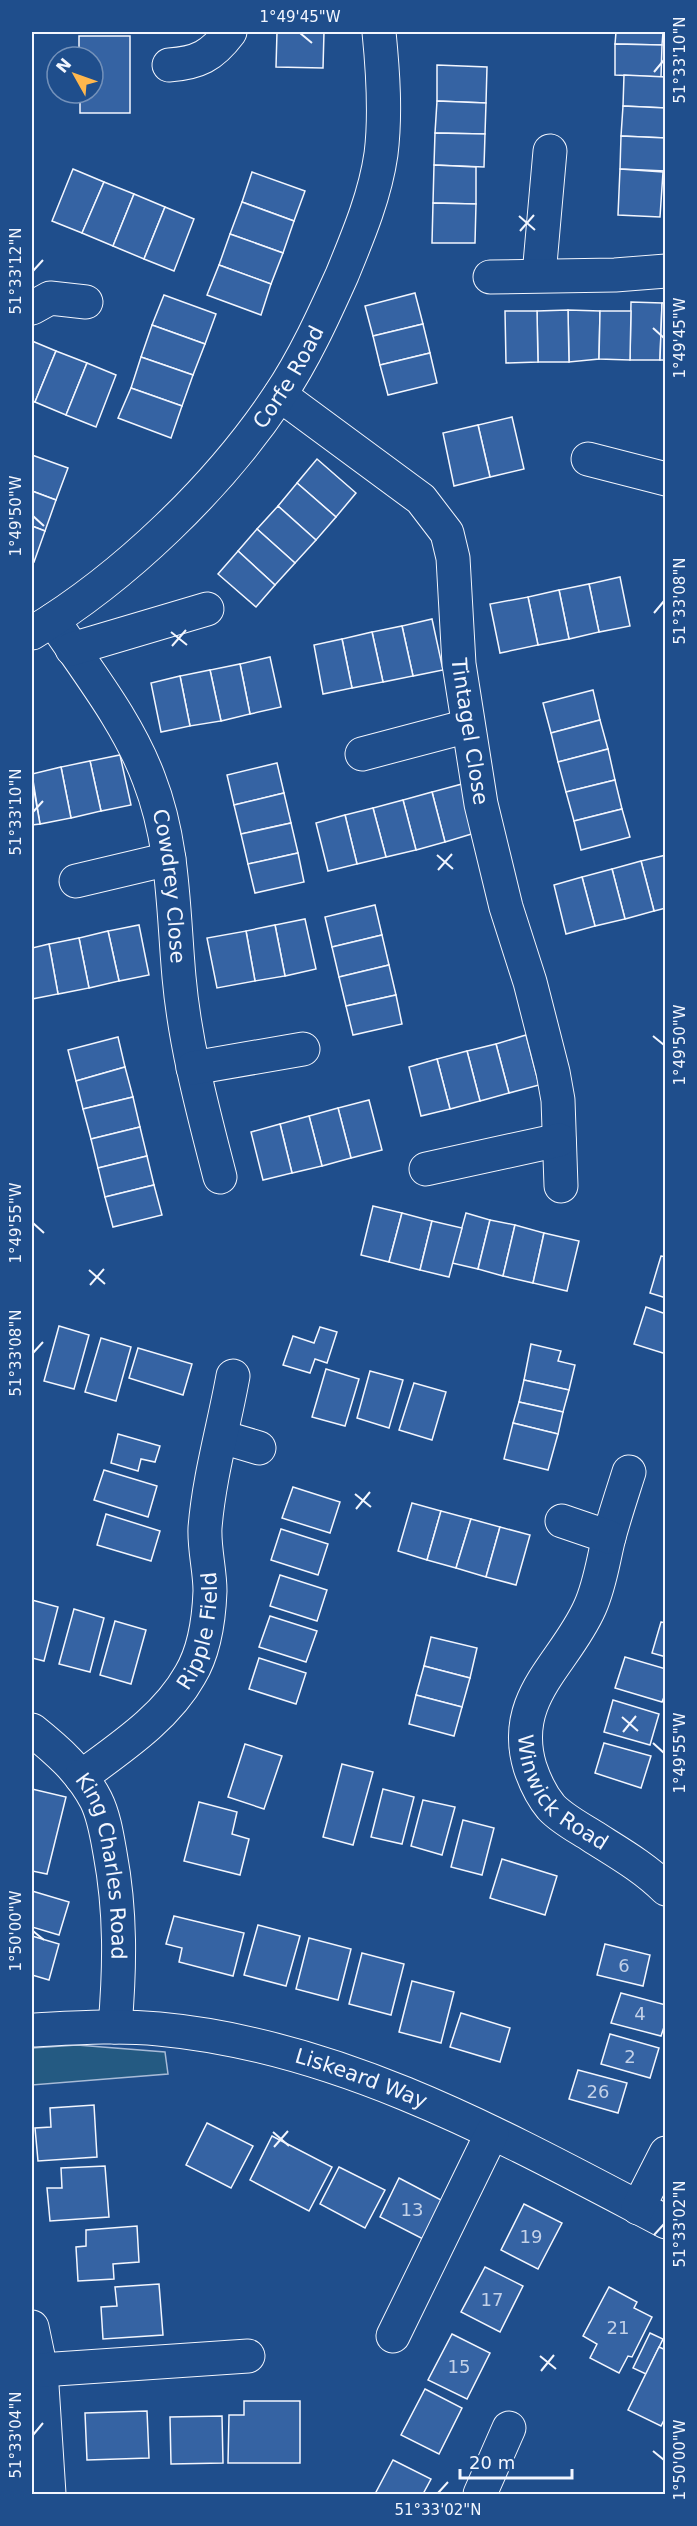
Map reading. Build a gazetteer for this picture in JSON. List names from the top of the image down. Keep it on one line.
{"streets":{"street":["Corfe Road","Tintagel Close","Cowdrey Close","Ripple Field","Winwick Road","King Charles Road","Liskeard Way"]},"crossings":[["Corfe Road","Tintagel Close"],["Corfe Road","Cowdrey Close"],["Ripple Field","King Charles Road"],["King Charles Road","Liskeard Way"]],"house_numbers":["6","4","2","26","13","19","17","21","15"],"scale_bar":"20 m","north":"top left","coordinates":["1°49'45\"W","51°33'10\"N","51°33'12\"N","1°49'50\"W","51°33'08\"N","1°49'55\"W","1°50'00\"W","51°33'02\"N","51°33'04\"N"]}
